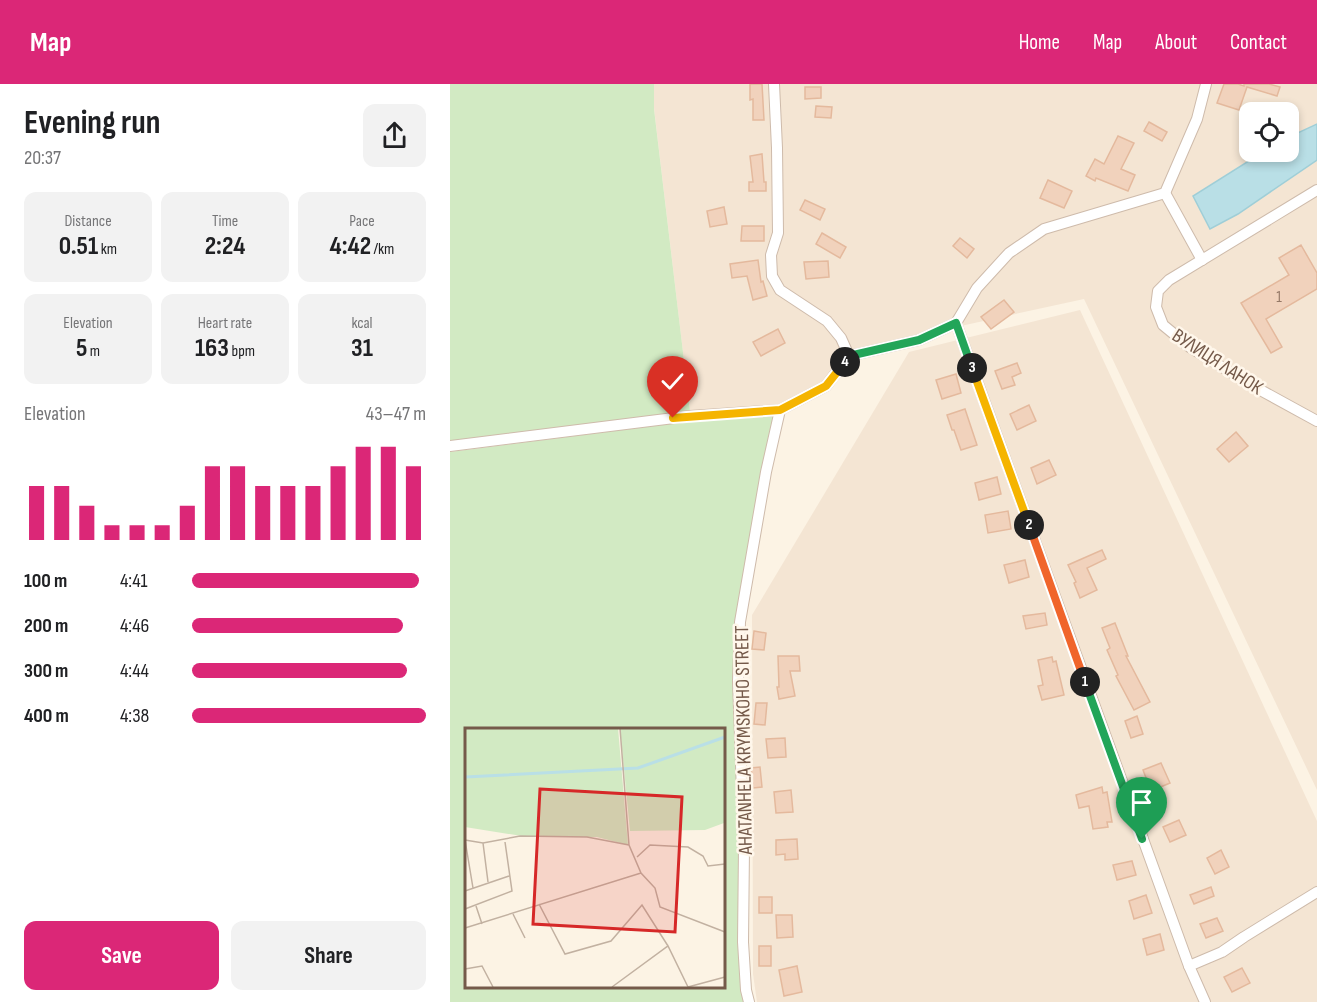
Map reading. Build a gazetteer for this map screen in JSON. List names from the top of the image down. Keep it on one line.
{"streets":{"street":["ВУЛИЦЯ ЛАНОК","AHATANHELA KRYMSKOHO STREET"]},"house_numbers":["1"],"page":{"header":"Map","nav":["Home","Map","About","Contact"],"heading":["Evening run","20:37"],"stats":[["Distance","0.51 km"],["Time","2:24"],["Pace","4:42 /km"],["Elevation","5 m"],["Heart rate","163 bpm"],["kcal","31"]],"pins":["4","3","2","1"],"chart":["Elevation","43–47 m"],"list":[{"name":"100 m","note":"4:41"},{"name":"200 m","note":"4:46"},{"name":"300 m","note":"4:44"},{"name":"400 m","note":"4:38"}],"buttons":["Save","Share"]}}
